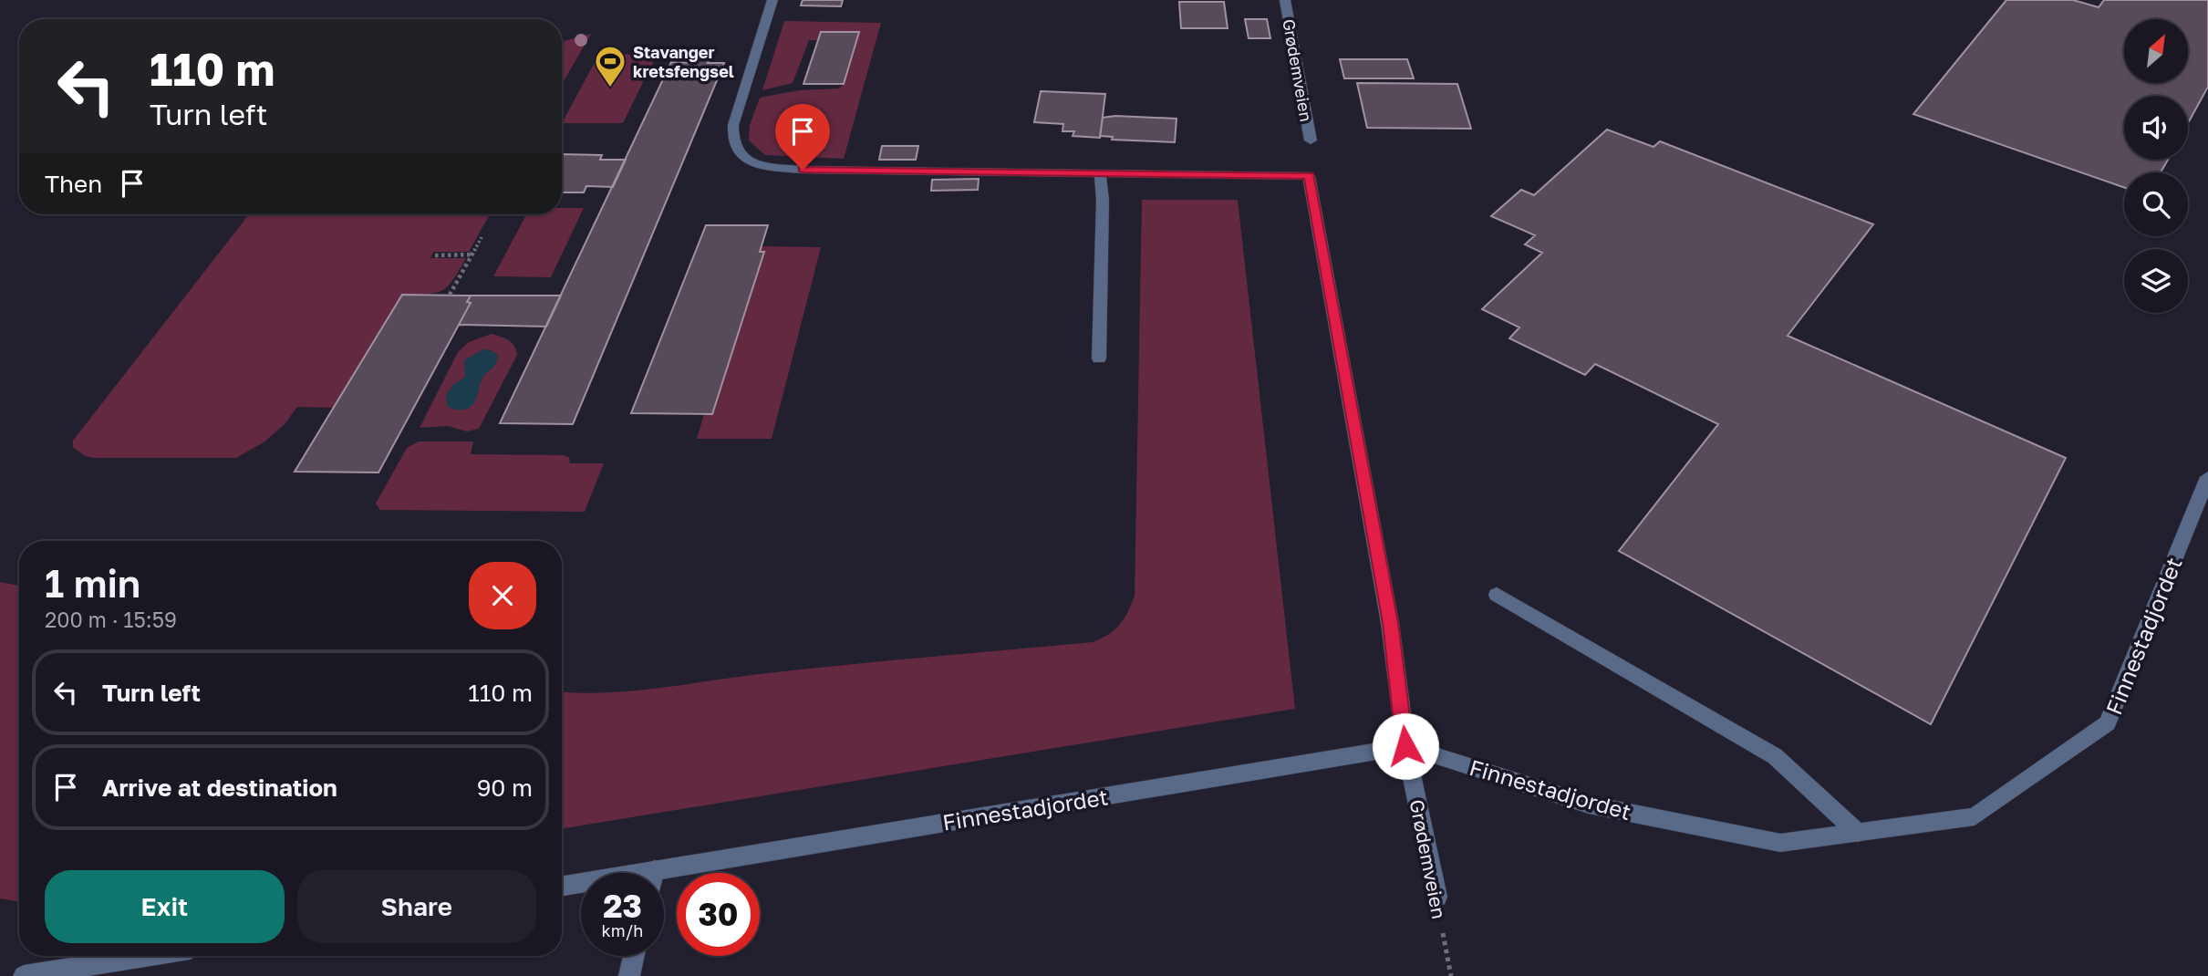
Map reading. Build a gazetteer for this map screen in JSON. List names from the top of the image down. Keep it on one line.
{"streets":{"street":["Grødemveien","Finnestadjordet"]},"crossings":[["Grødemveien","Finnestadjordet"]],"places":{"sports":["Stavanger kretsfengsel"]},"north":"top right","page":{"turn":["110 m","Turn left"],"then":"Then","heading":["1 min","200 m · 15:59"],"list":[{"name":"Turn left","value":"110 m"},{"name":"Arrive at destination","value":"90 m"}],"buttons":["Exit","Share"],"speed":"23 km/h","limit":"30"}}
